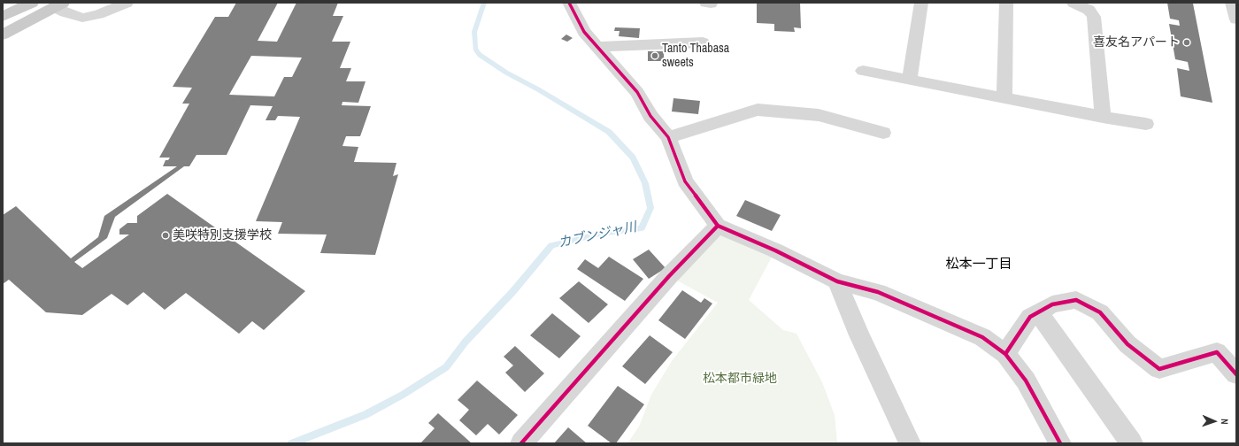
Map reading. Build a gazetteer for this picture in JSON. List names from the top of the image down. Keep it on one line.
{"districts":["松本一丁目"],"water":["カブンジャ川"],"parks":["松本都市緑地"],"places":["喜友名アパート","Tanto Thabasa sweets","美咲特別支援学校"],"north":"right"}
